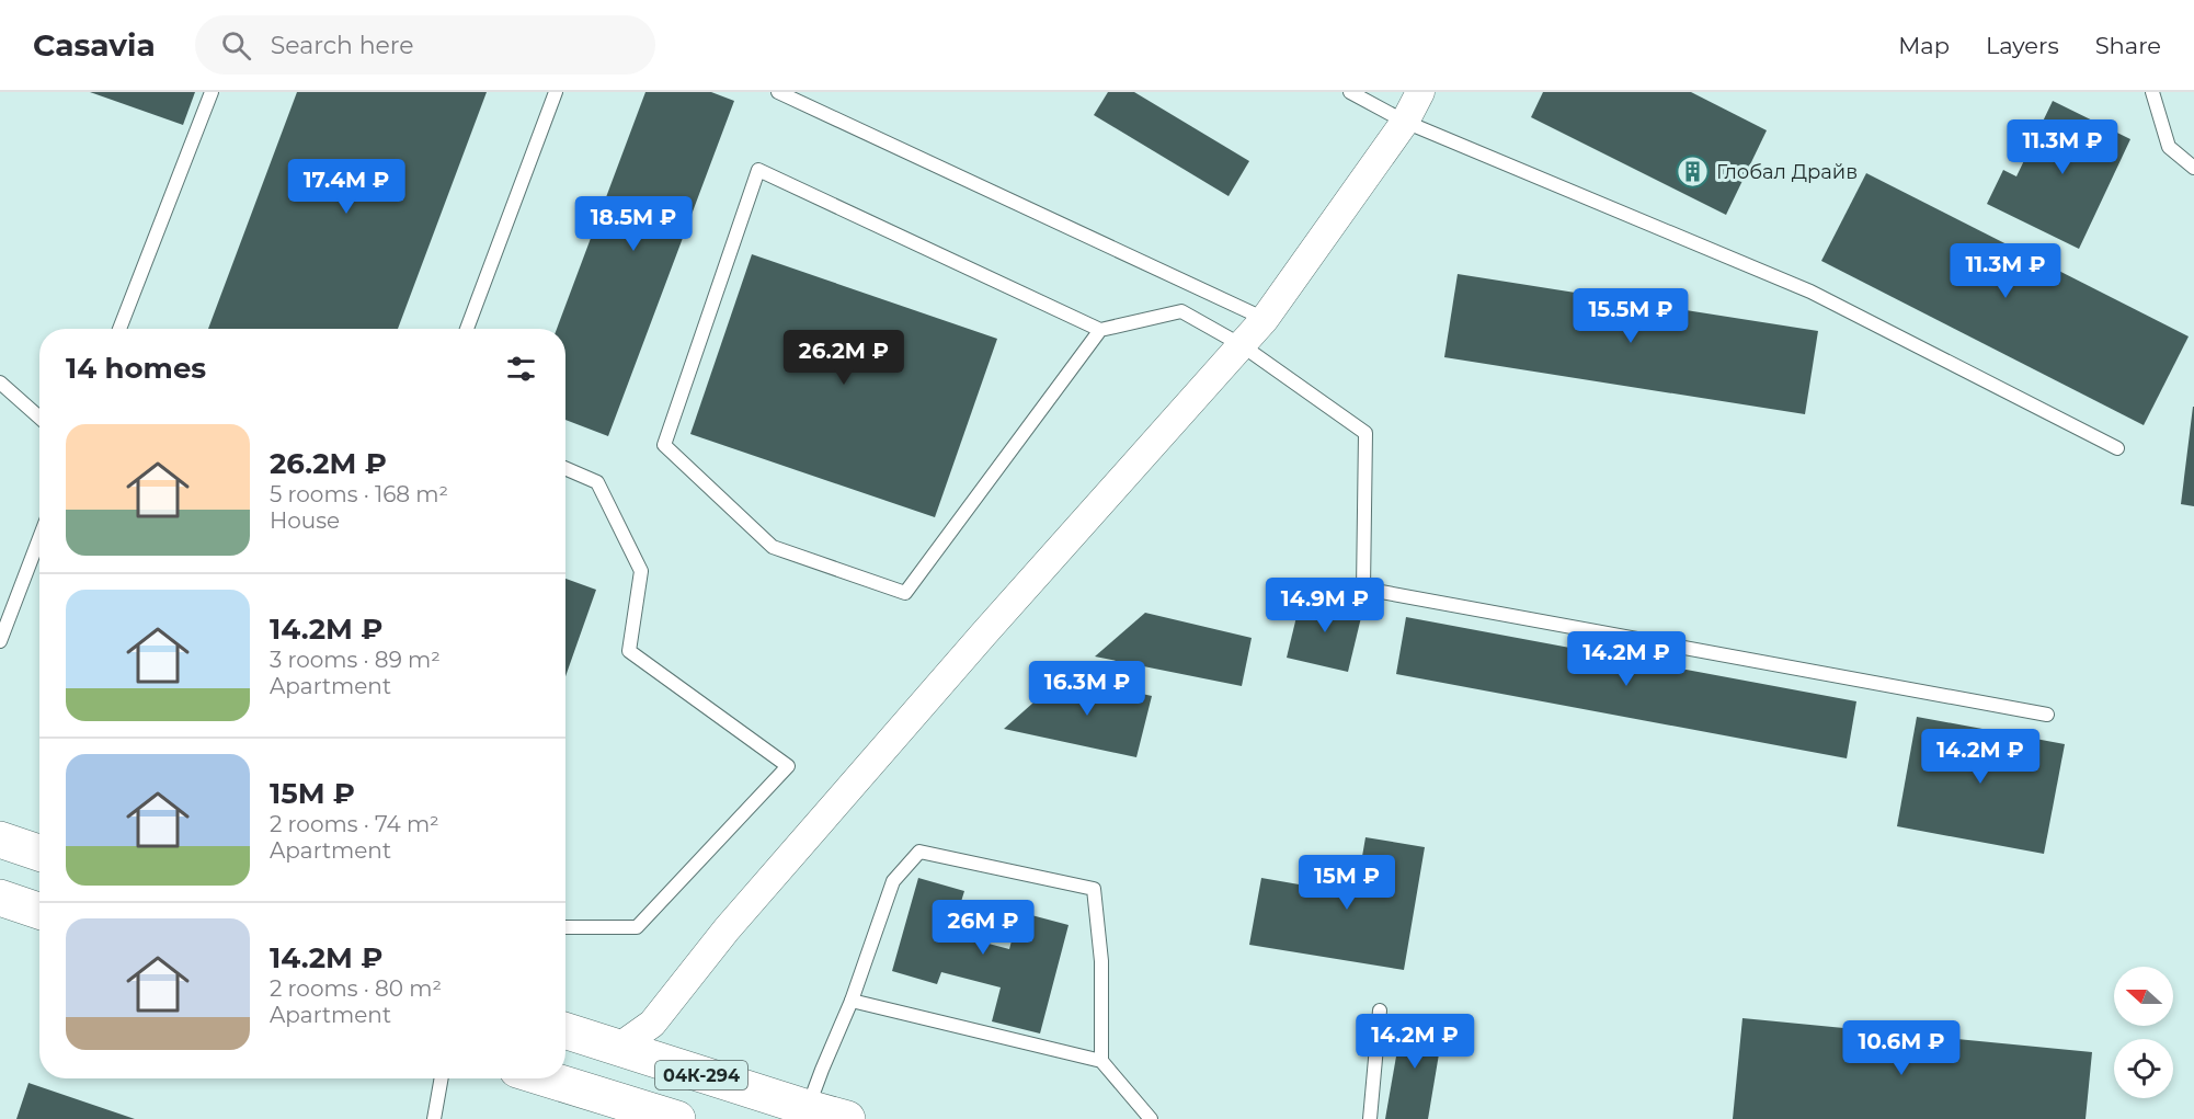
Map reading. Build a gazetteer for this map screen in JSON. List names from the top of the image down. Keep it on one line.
{"streets":{"highway":["04К-294"]},"places":{"building":["Глобал Драйв"]},"north":"left","page":{"header":"Casavia","search":"Search here","nav":["Map","Layers","Share"],"price":["11.3M ₽","17.4M ₽","18.5M ₽","11.3M ₽","15.5M ₽","26.2M ₽","14.9M ₽","14.2M ₽","16.3M ₽","14.2M ₽","15M ₽","26M ₽","14.2M ₽","10.6M ₽"],"heading":"14 homes","list":[{"name":"26.2M ₽","note":"5 rooms · 168 m² · House"},{"name":"14.2M ₽","note":"3 rooms · 89 m² · Apartment"},{"name":"15M ₽","note":"2 rooms · 74 m² · Apartment"},{"name":"14.2M ₽","note":"2 rooms · 80 m² · Apartment"}]}}
